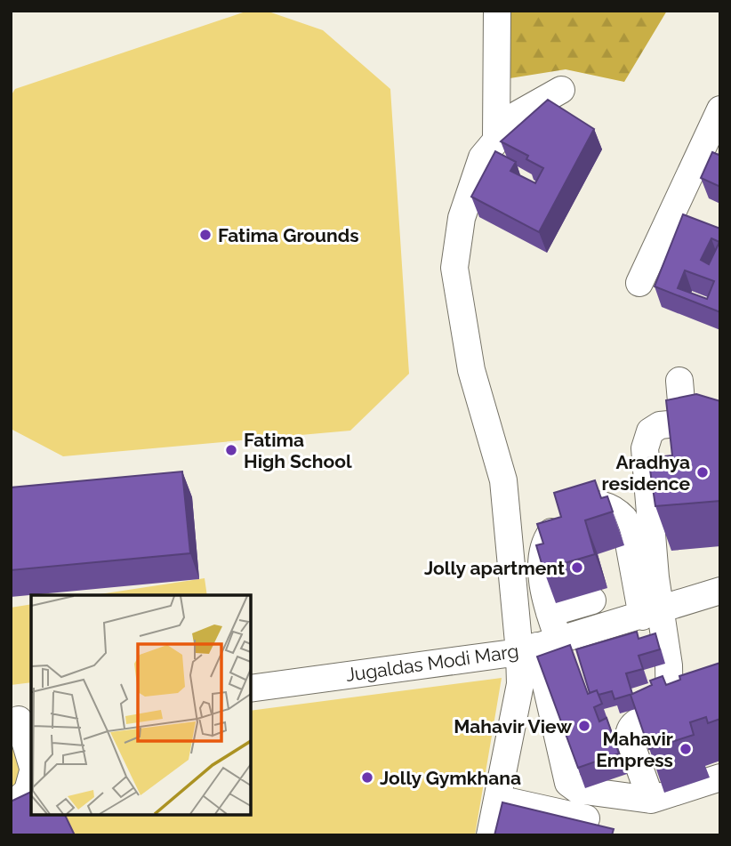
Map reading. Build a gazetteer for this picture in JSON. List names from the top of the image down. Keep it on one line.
{"streets":{"street":["Jugaldas Modi Marg"]},"places":["Fatima Grounds","Fatima High School","Aradhya residence","Jolly apartment","Mahavir View","Mahavir Empress","Jolly Gymkhana"]}
